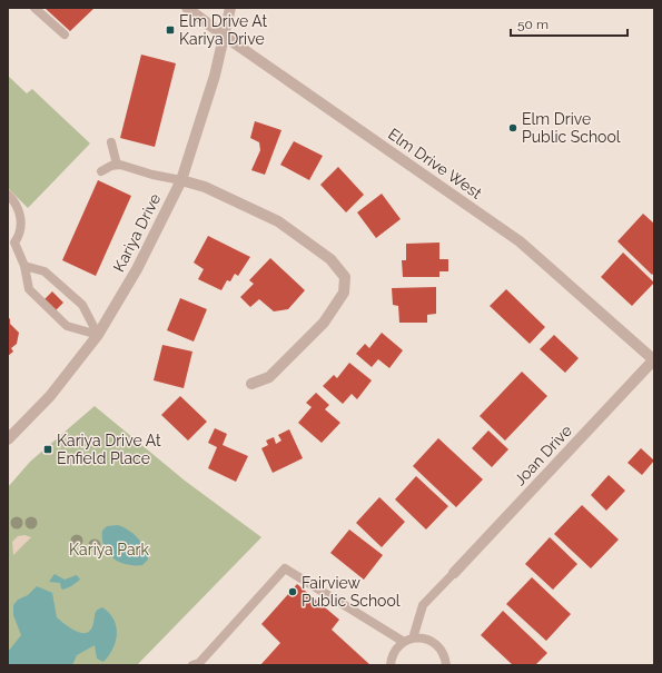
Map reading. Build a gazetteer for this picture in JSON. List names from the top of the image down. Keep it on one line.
{"streets":{"street":["Elm Drive West","Kariya Drive","Joan Drive"]},"crossings":[["Elm Drive West","Kariya Drive"],["Elm Drive West","Joan Drive"]],"parks":["Kariya Park"],"places":{"transit":["Elm Drive At Kariya Drive","Kariya Drive At Enfield Place"],"other":["Elm Drive Public School","Fairview Public School"]},"scale_bar":"50 m"}
